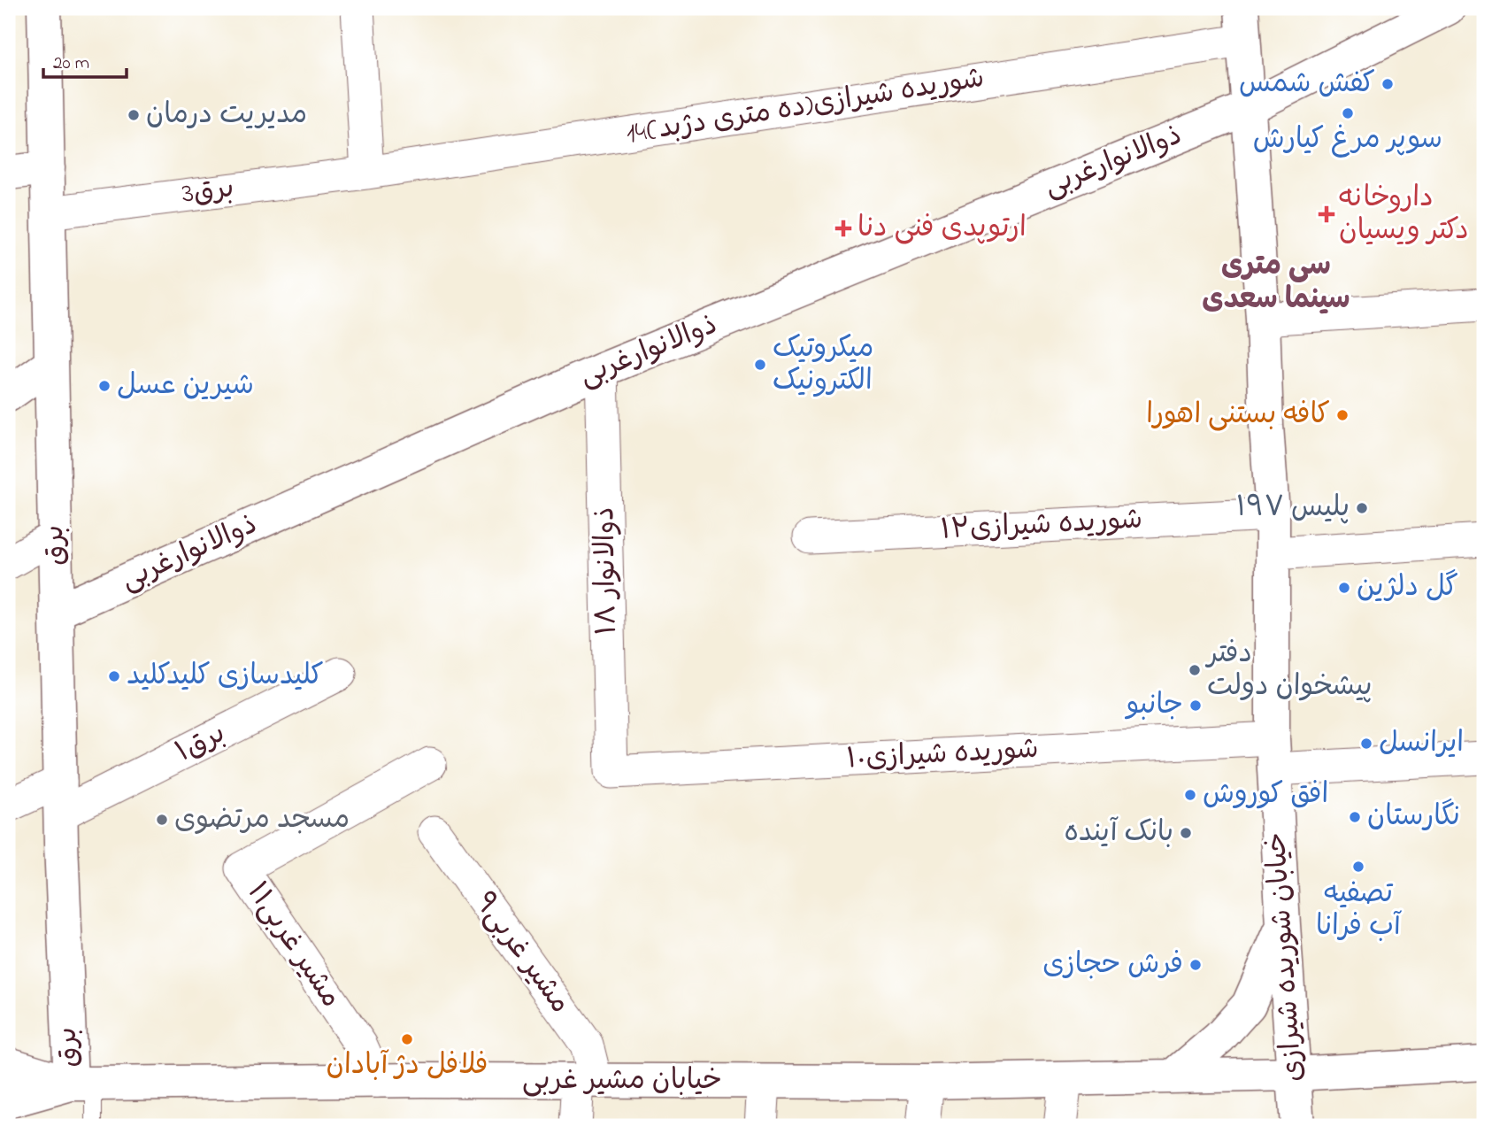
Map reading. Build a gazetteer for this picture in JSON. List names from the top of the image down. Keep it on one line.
{"streets":{"main road":["ذوالانوارغربی","برق","خیابان شوریده شیرازی","خیابان مشیر غربی"],"street":["14شوریده شیرازی(ده متری دژبد)","3برق","شوریده شیرازی۱۲","ذوالانوار ۱۸","برق۱","۱۰شوریده شیرازی","مشیر غربی۱۱","مشیر غربی۹"]},"crossings":[["14شوریده شیرازی(ده متری دژبد)","3برق"],["14شوریده شیرازی(ده متری دژبد)","خیابان شوریده شیرازی"],["ذوالانوارغربی","برق"],["ذوالانوارغربی","ذوالانوار ۱۸"],["ذوالانوارغربی","خیابان شوریده شیرازی"],["3برق","برق"],["شوریده شیرازی۱۲","خیابان شوریده شیرازی"],["برق","برق۱"],["برق","خیابان مشیر غربی"],["ذوالانوار ۱۸","۱۰شوریده شیرازی"],["۱۰شوریده شیرازی","خیابان شوریده شیرازی"],["مشیر غربی۱۱","خیابان مشیر غربی"],["مشیر غربی۹","خیابان مشیر غربی"],["خیابان شوریده شیرازی","خیابان مشیر غربی"]],"districts":["سی متری سینما سعدی"],"places":{"other":["کفش شمس","سوپر مرغ کیارش","مدیریت درمان","میکروتیک الکترونیک","شیرین عسل","کافه بستنی اهورا","پلیس ۱۹۷","گل دلژین","دفتر پیشخوان دولت","کلیدسازی کلیدکلید","جانبو","ایرانسل","افق کوروش","نگارستان","مسجد مرتضوی","بانک آینده","تصفیه آب فرانا","فرش حجازی","فلافل دژ آبادان"],"health":["داروخانه دکتر ویسیان","ارتوپدی فنی دنا"]},"scale_bar":"20 m"}
